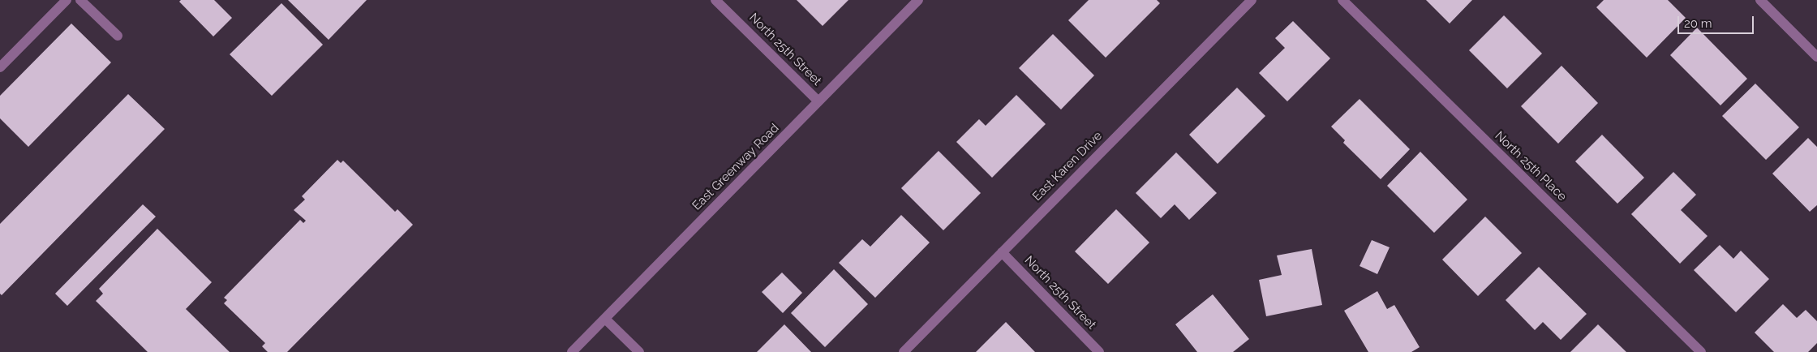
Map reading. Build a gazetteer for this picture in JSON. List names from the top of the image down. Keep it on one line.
{"streets":{"street":["North 25th Street","East Karen Drive","North 25th Place","East Greenway Road"]},"crossings":[["North 25th Street","East Karen Drive"],["North 25th Street","East Greenway Road"]],"scale_bar":"20 m"}
